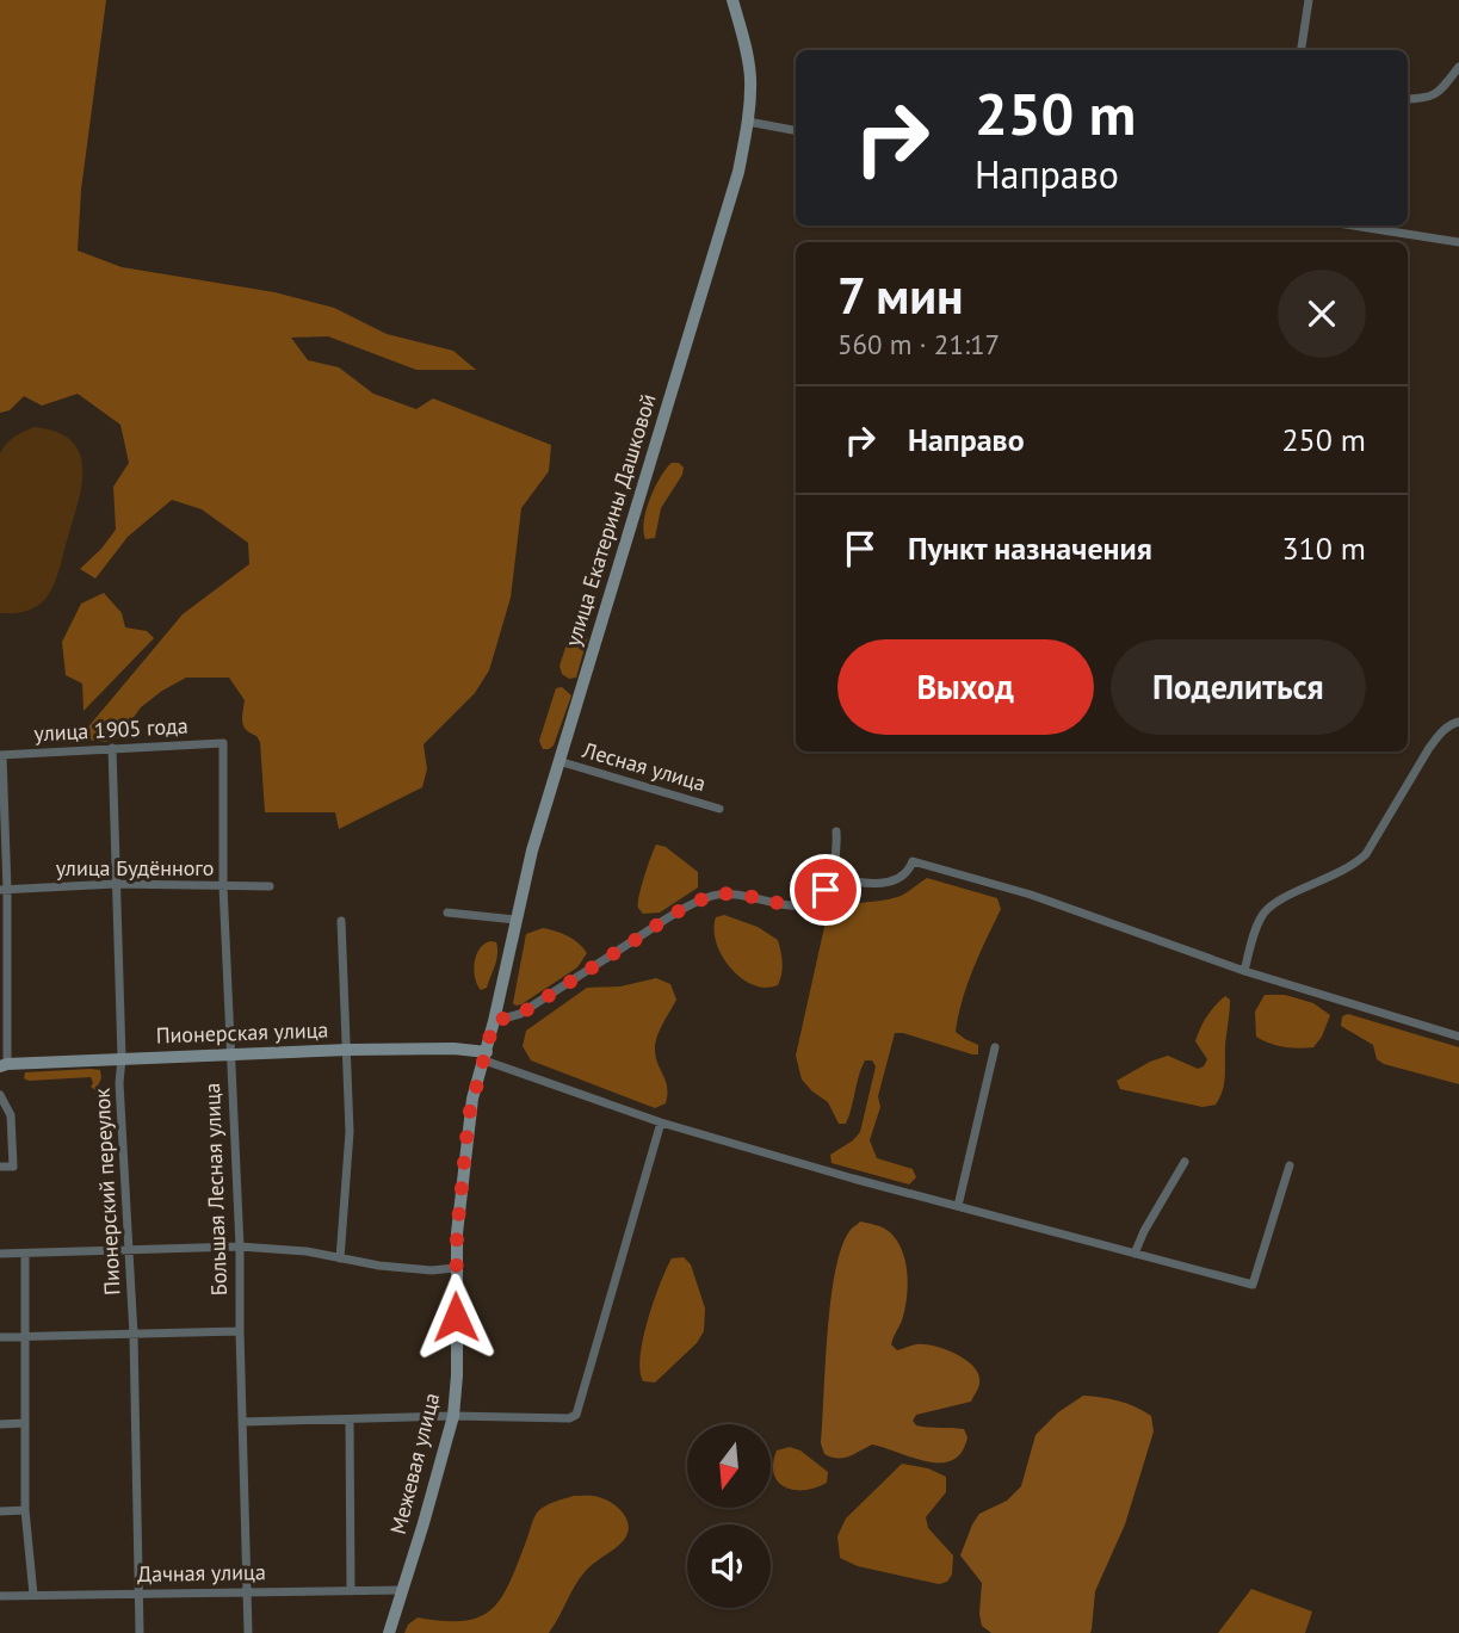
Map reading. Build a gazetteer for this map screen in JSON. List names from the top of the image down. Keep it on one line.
{"streets":{"street":["улица Екатерины Дашковой","улица 1905 года","Лесная улица","улица Будённого","Пионерская улица","Большая Лесная улица","Пионерский переулок","Межевая улица","Дачная улица"]},"crossings":[["улица Екатерины Дашковой","Лесная улица"],["улица Екатерины Дашковой","Пионерская улица"],["улица Екатерины Дашковой","Межевая улица"],["улица 1905 года","Большая Лесная улица"],["улица 1905 года","Пионерский переулок"],["улица Будённого","Большая Лесная улица"],["улица Будённого","Пионерский переулок"],["Пионерская улица","Большая Лесная улица"],["Пионерская улица","Пионерский переулок"],["Пионерская улица","Межевая улица"],["Большая Лесная улица","Дачная улица"],["Пионерский переулок","Дачная улица"],["Межевая улица","Дачная улица"]],"north":"bottom","page":{"turn":["250 m","Направо"],"heading":["7 мин","560 m · 21:17"],"list":[{"name":"Направо","value":"250 m"},{"name":"Пункт назначения","value":"310 m"}],"buttons":["Выход","Поделиться"]}}
